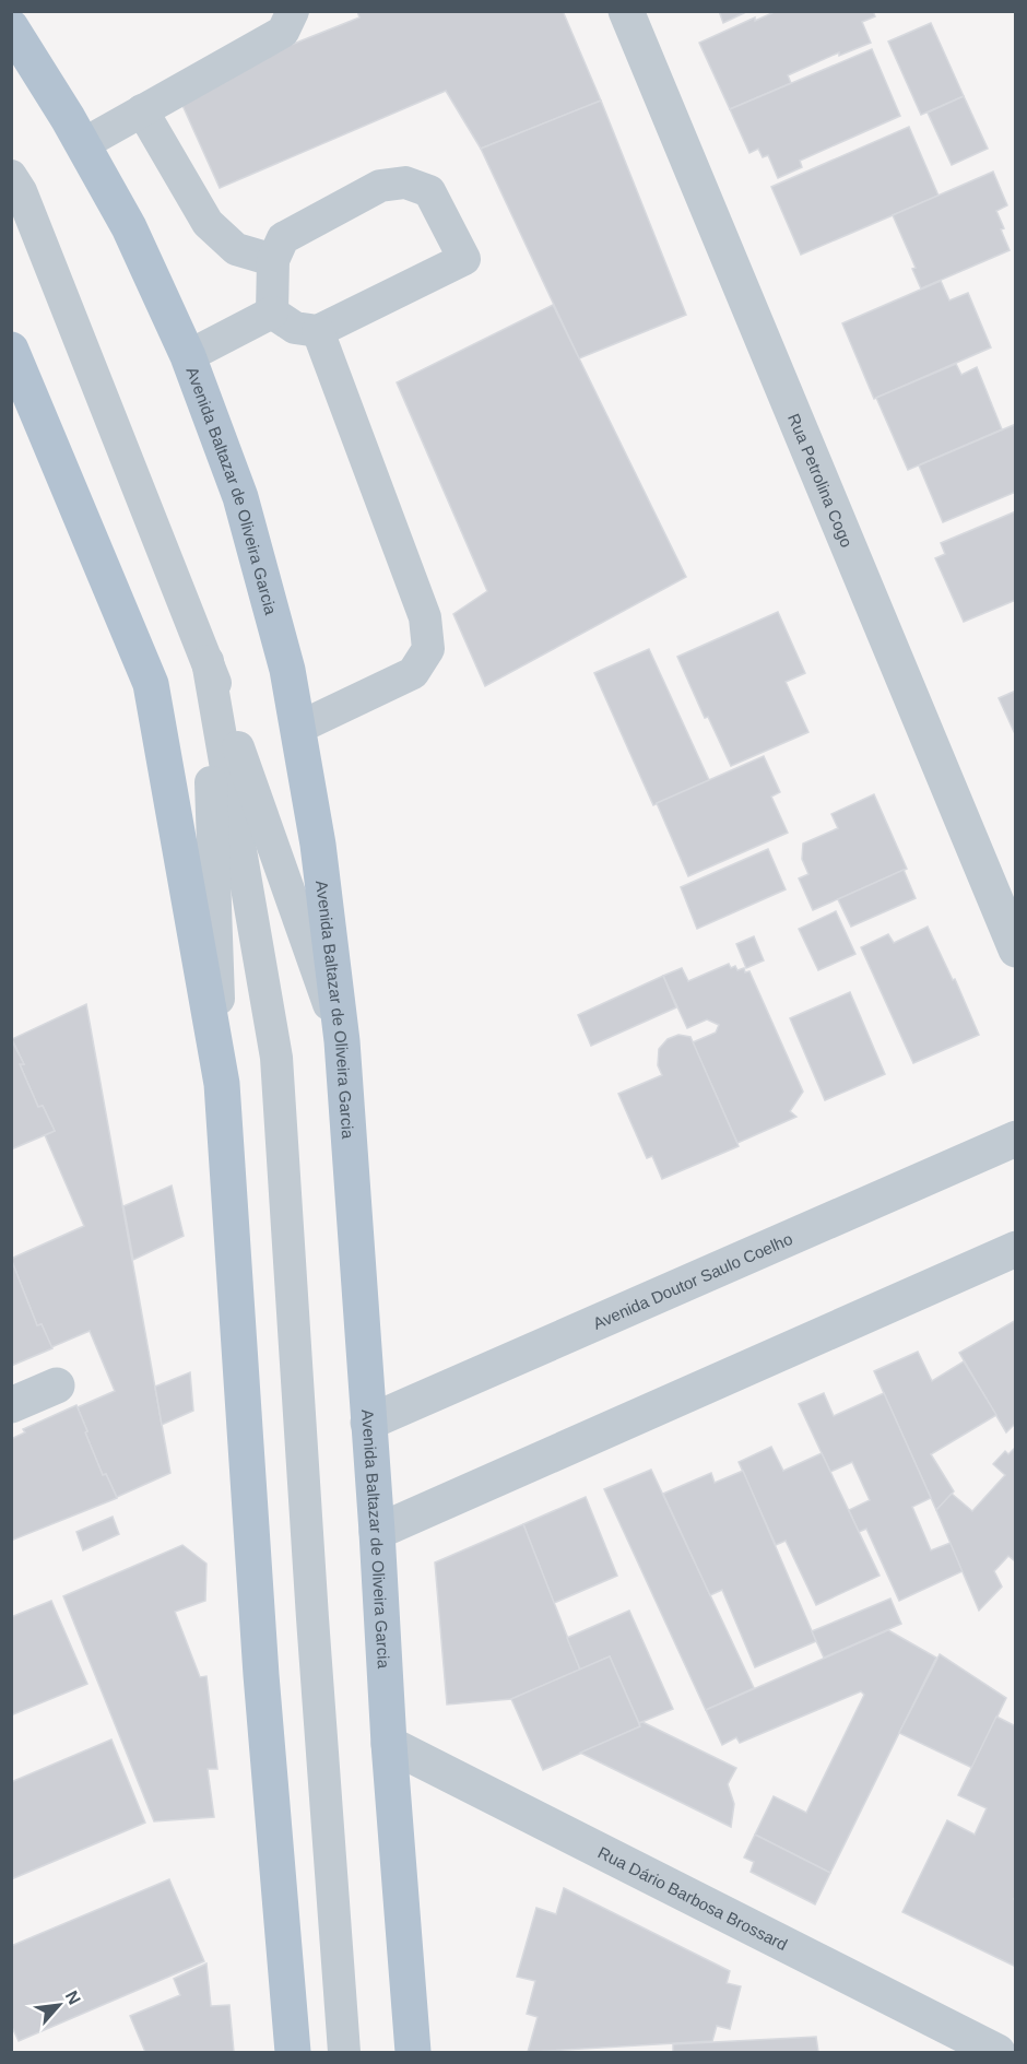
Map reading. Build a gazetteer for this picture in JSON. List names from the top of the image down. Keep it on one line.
{"streets":{"main road":["Avenida Baltazar de Oliveira Garcia"],"street":["Rua Petrolina Cogo","Avenida Doutor Saulo Coelho","Rua Dário Barbosa Brossard"]},"crossings":[["Avenida Baltazar de Oliveira Garcia","Avenida Doutor Saulo Coelho"],["Avenida Baltazar de Oliveira Garcia","Rua Dário Barbosa Brossard"]],"north":"top right"}
